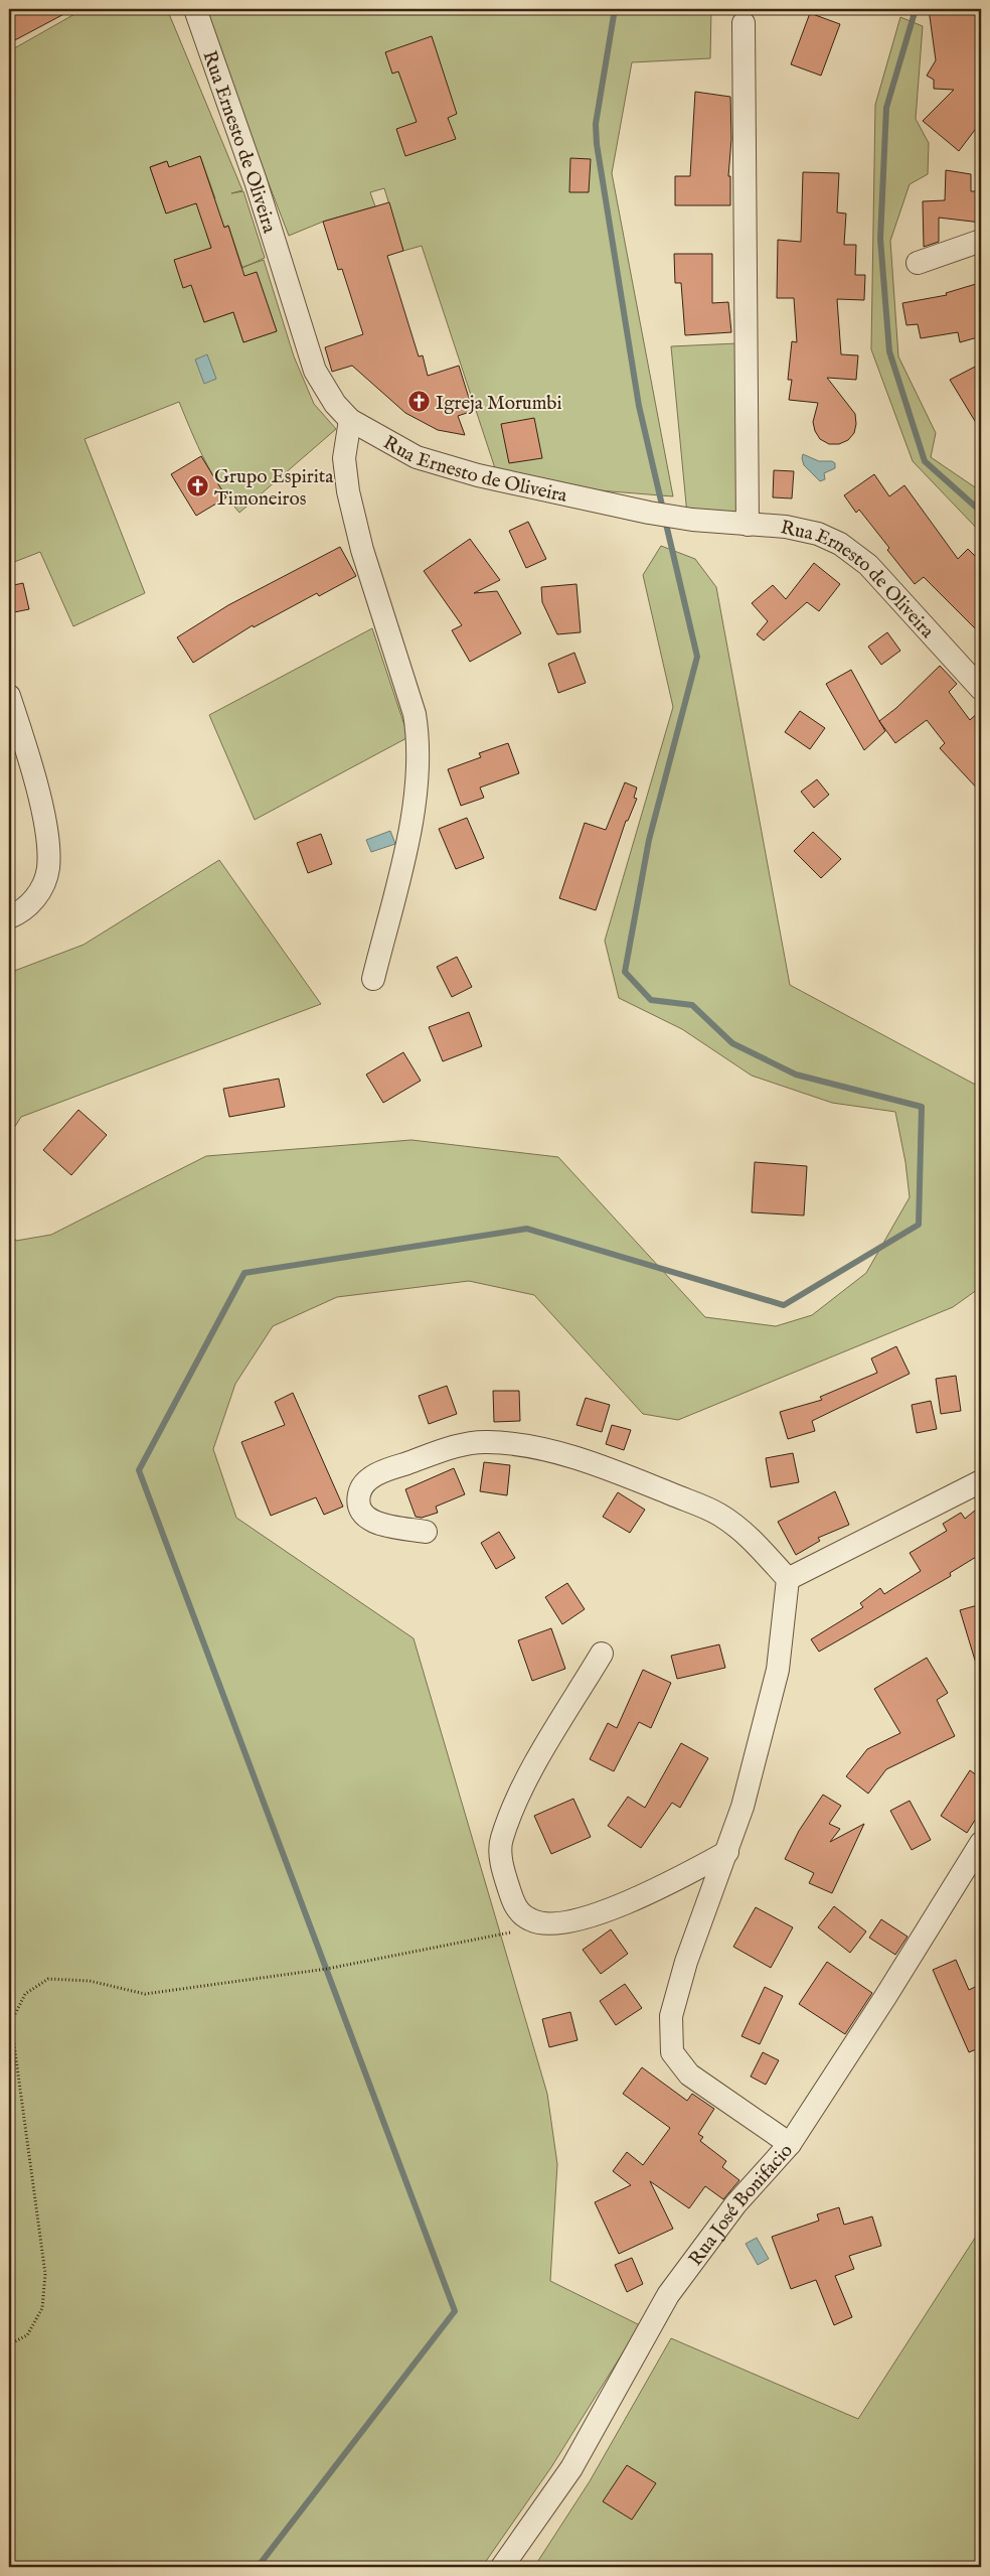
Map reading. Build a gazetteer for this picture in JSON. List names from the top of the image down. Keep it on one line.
{"streets":{"street":["Rua Ernesto de Oliveira","Rua José Bonifacio"]},"places":{"church":["Igreja Morumbi","Grupo Espirita Timoneiros"]}}
